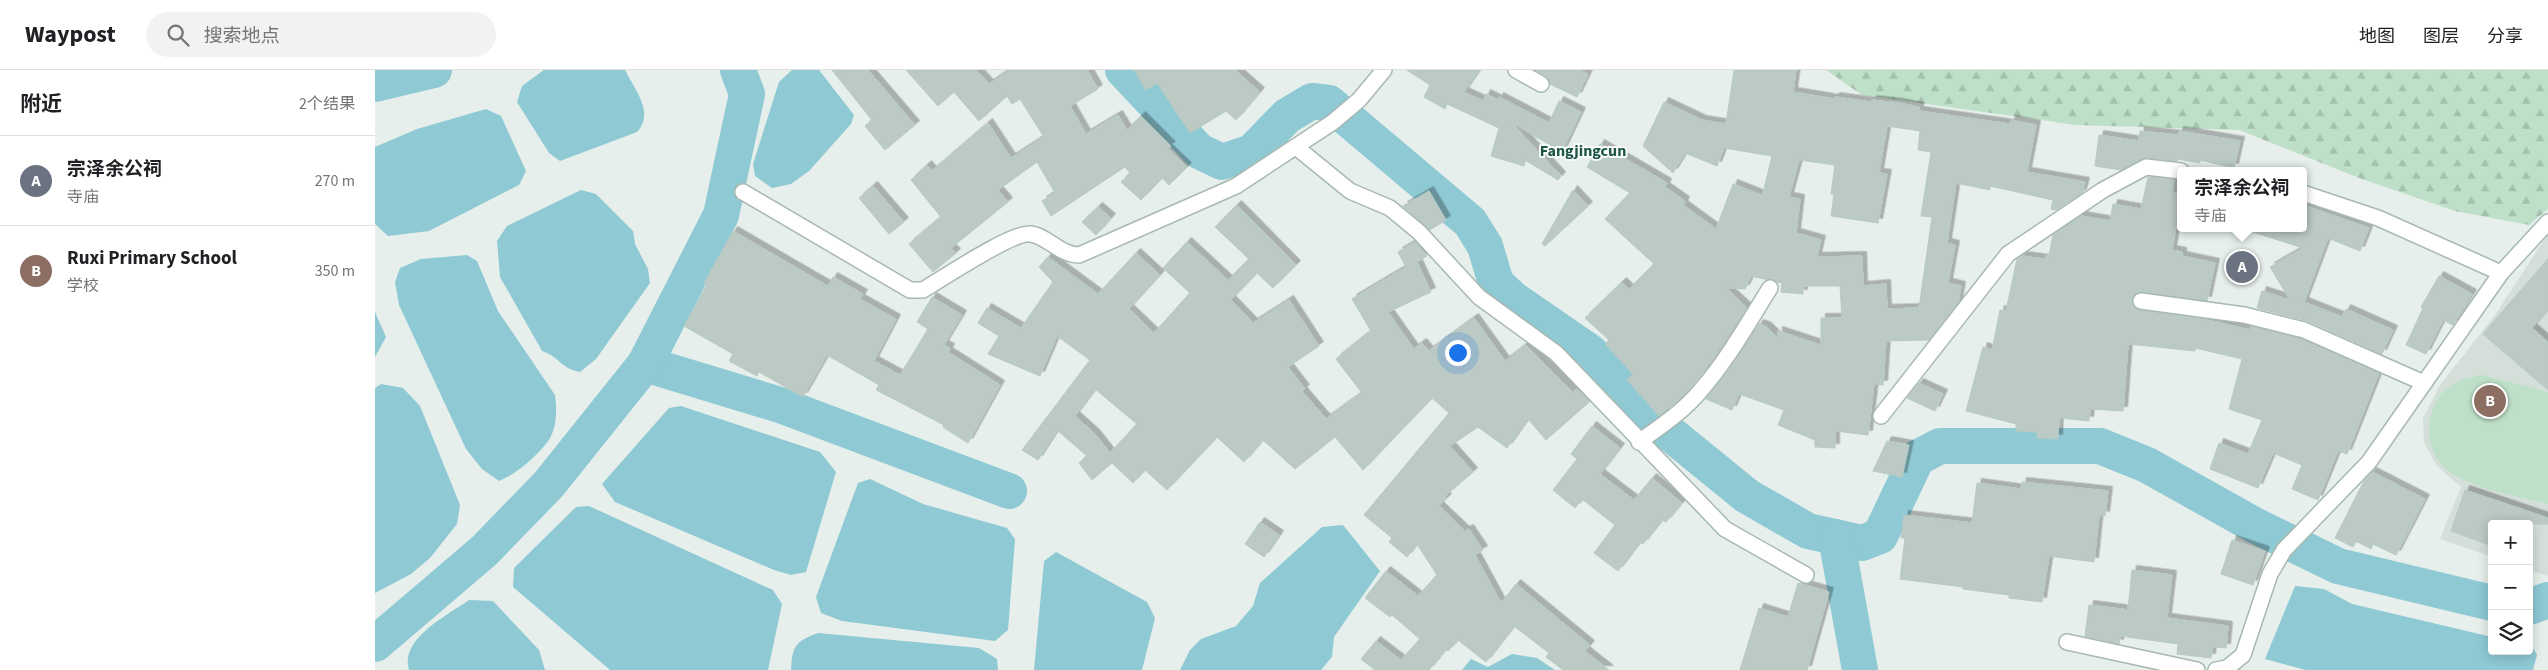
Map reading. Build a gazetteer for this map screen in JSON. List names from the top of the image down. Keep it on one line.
{"districts":["Fangjingcun"],"page":{"header":"Waypost","search":"搜索地点","nav":["地图","图层","分享"],"heading":["附近","2个结果"],"list":[{"mark":"A","name":"宗泽余公祠","note":"寺庙","value":"270 m"},{"mark":"B","name":"Ruxi Primary School","note":"学校","value":"350 m"}],"popup":["宗泽余公祠","寺庙"],"pins":["A","B"],"map_buttons":["+","−"]}}
